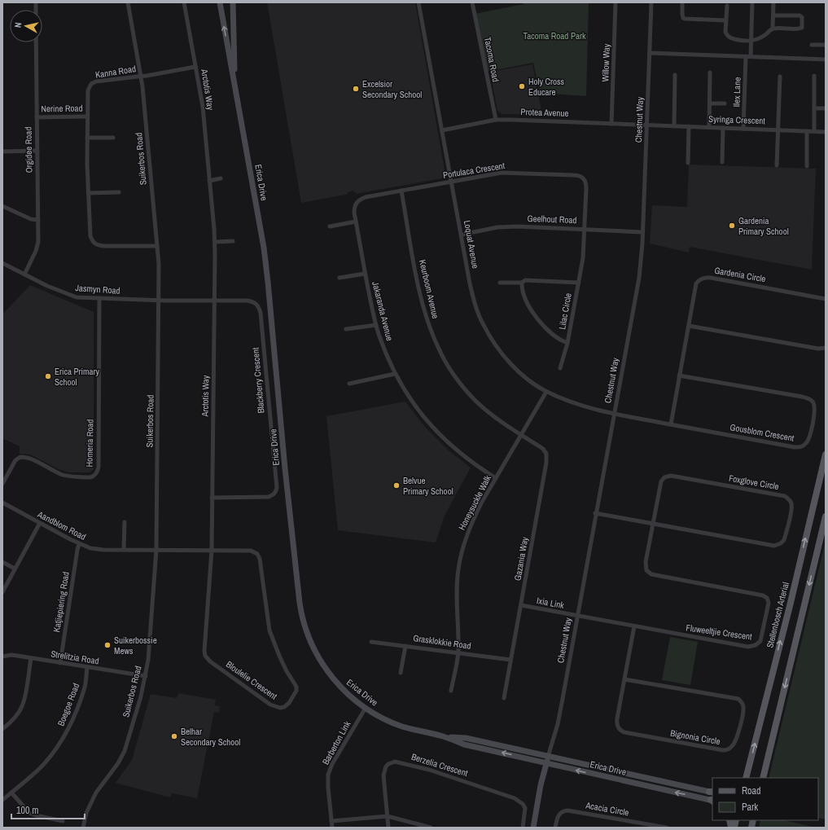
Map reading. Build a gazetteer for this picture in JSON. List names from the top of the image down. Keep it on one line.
{"streets":{"main road":["Erica Drive","Stellenbosch Arterial"],"street":["Tacoma Road","Willow Way","Kanna Road","Arctotis Way","Ilex Lane","Nerine Road","Protea Avenue","Chestnut Way","Syringa Crescent","Orgidee Road","Suikerbos Road","Portulaca Crescent","Geelhout Road","Loquat Avenue","Gardenia Circle","Jasmyn Road","Keurboom Avenue","Jakaranda Avenue","Lilac Circle","Blackberry Crescent","Gousblom Crescent","Homeria Road","Foxglove Circle","Honeysuckle Walk","Aandblom Road","Gazania Way","Katjiepiering Road","Ixia Link","Fluweeltjie Crescent","Grasklokkie Road","Strelitzia Road","Bloulelie Crescent","Boegoe Road","Bignonia Circle","Barberton Link","Berzelia Crescent","Acacia Circle"]},"crossings":[["Tacoma Road","Protea Avenue"],["Willow Way","Protea Avenue"],["Kanna Road","Arctotis Way"],["Kanna Road","Nerine Road"],["Kanna Road","Suikerbos Road"],["Arctotis Way","Jasmyn Road"],["Arctotis Way","Blackberry Crescent"],["Arctotis Way","Bloulelie Crescent"],["Ilex Lane","Syringa Crescent"],["Nerine Road","Orgidee Road"],["Protea Avenue","Chestnut Way"],["Protea Avenue","Syringa Crescent"],["Protea Avenue","Loquat Avenue"],["Chestnut Way","Syringa Crescent"],["Chestnut Way","Erica Drive"],["Chestnut Way","Geelhout Road"],["Chestnut Way","Loquat Avenue"],["Chestnut Way","Gousblom Crescent"],["Chestnut Way","Foxglove Circle"],["Chestnut Way","Ixia Link"],["Chestnut Way","Fluweeltjie Crescent"],["Orgidee Road","Jasmyn Road"],["Suikerbos Road","Jasmyn Road"],["Suikerbos Road","Aandblom Road"],["Suikerbos Road","Strelitzia Road"],["Suikerbos Road","Bloulelie Crescent"],["Portulaca Crescent","Geelhout Road"],["Portulaca Crescent","Loquat Avenue"],["Portulaca Crescent","Keurboom Avenue"],["Portulaca Crescent","Jakaranda Avenue"],["Portulaca Crescent","Lilac Circle"],["Erica Drive","Barberton Link"],["Geelhout Road","Loquat Avenue"],["Geelhout Road","Lilac Circle"],["Loquat Avenue","Gousblom Crescent"],["Loquat Avenue","Honeysuckle Walk"],["Gardenia Circle","Gousblom Crescent"],["Jasmyn Road","Blackberry Crescent"],["Jasmyn Road","Homeria Road"],["Keurboom Avenue","Honeysuckle Walk"],["Keurboom Avenue","Gazania Way"],["Jakaranda Avenue","Honeysuckle Walk"],["Foxglove Circle","Fluweeltjie Crescent"],["Honeysuckle Walk","Gazania Way"],["Honeysuckle Walk","Grasklokkie Road"],["Aandblom Road","Katjiepiering Road"],["Aandblom Road","Bloulelie Crescent"],["Gazania Way","Ixia Link"],["Gazania Way","Grasklokkie Road"],["Katjiepiering Road","Strelitzia Road"],["Ixia Link","Fluweeltjie Crescent"],["Fluweeltjie Crescent","Bignonia Circle"],["Strelitzia Road","Boegoe Road"]],"parks":["Tacoma Road Park"],"places":["Holy Cross Educare","Excelsior Secondary School","Gardenia Primary School","Erica Primary School","Belvue Primary School","Suikerbossie Mews","Belhar Secondary School"],"legend":["Road","Park"],"scale_bar":"100 m","north":"left"}
